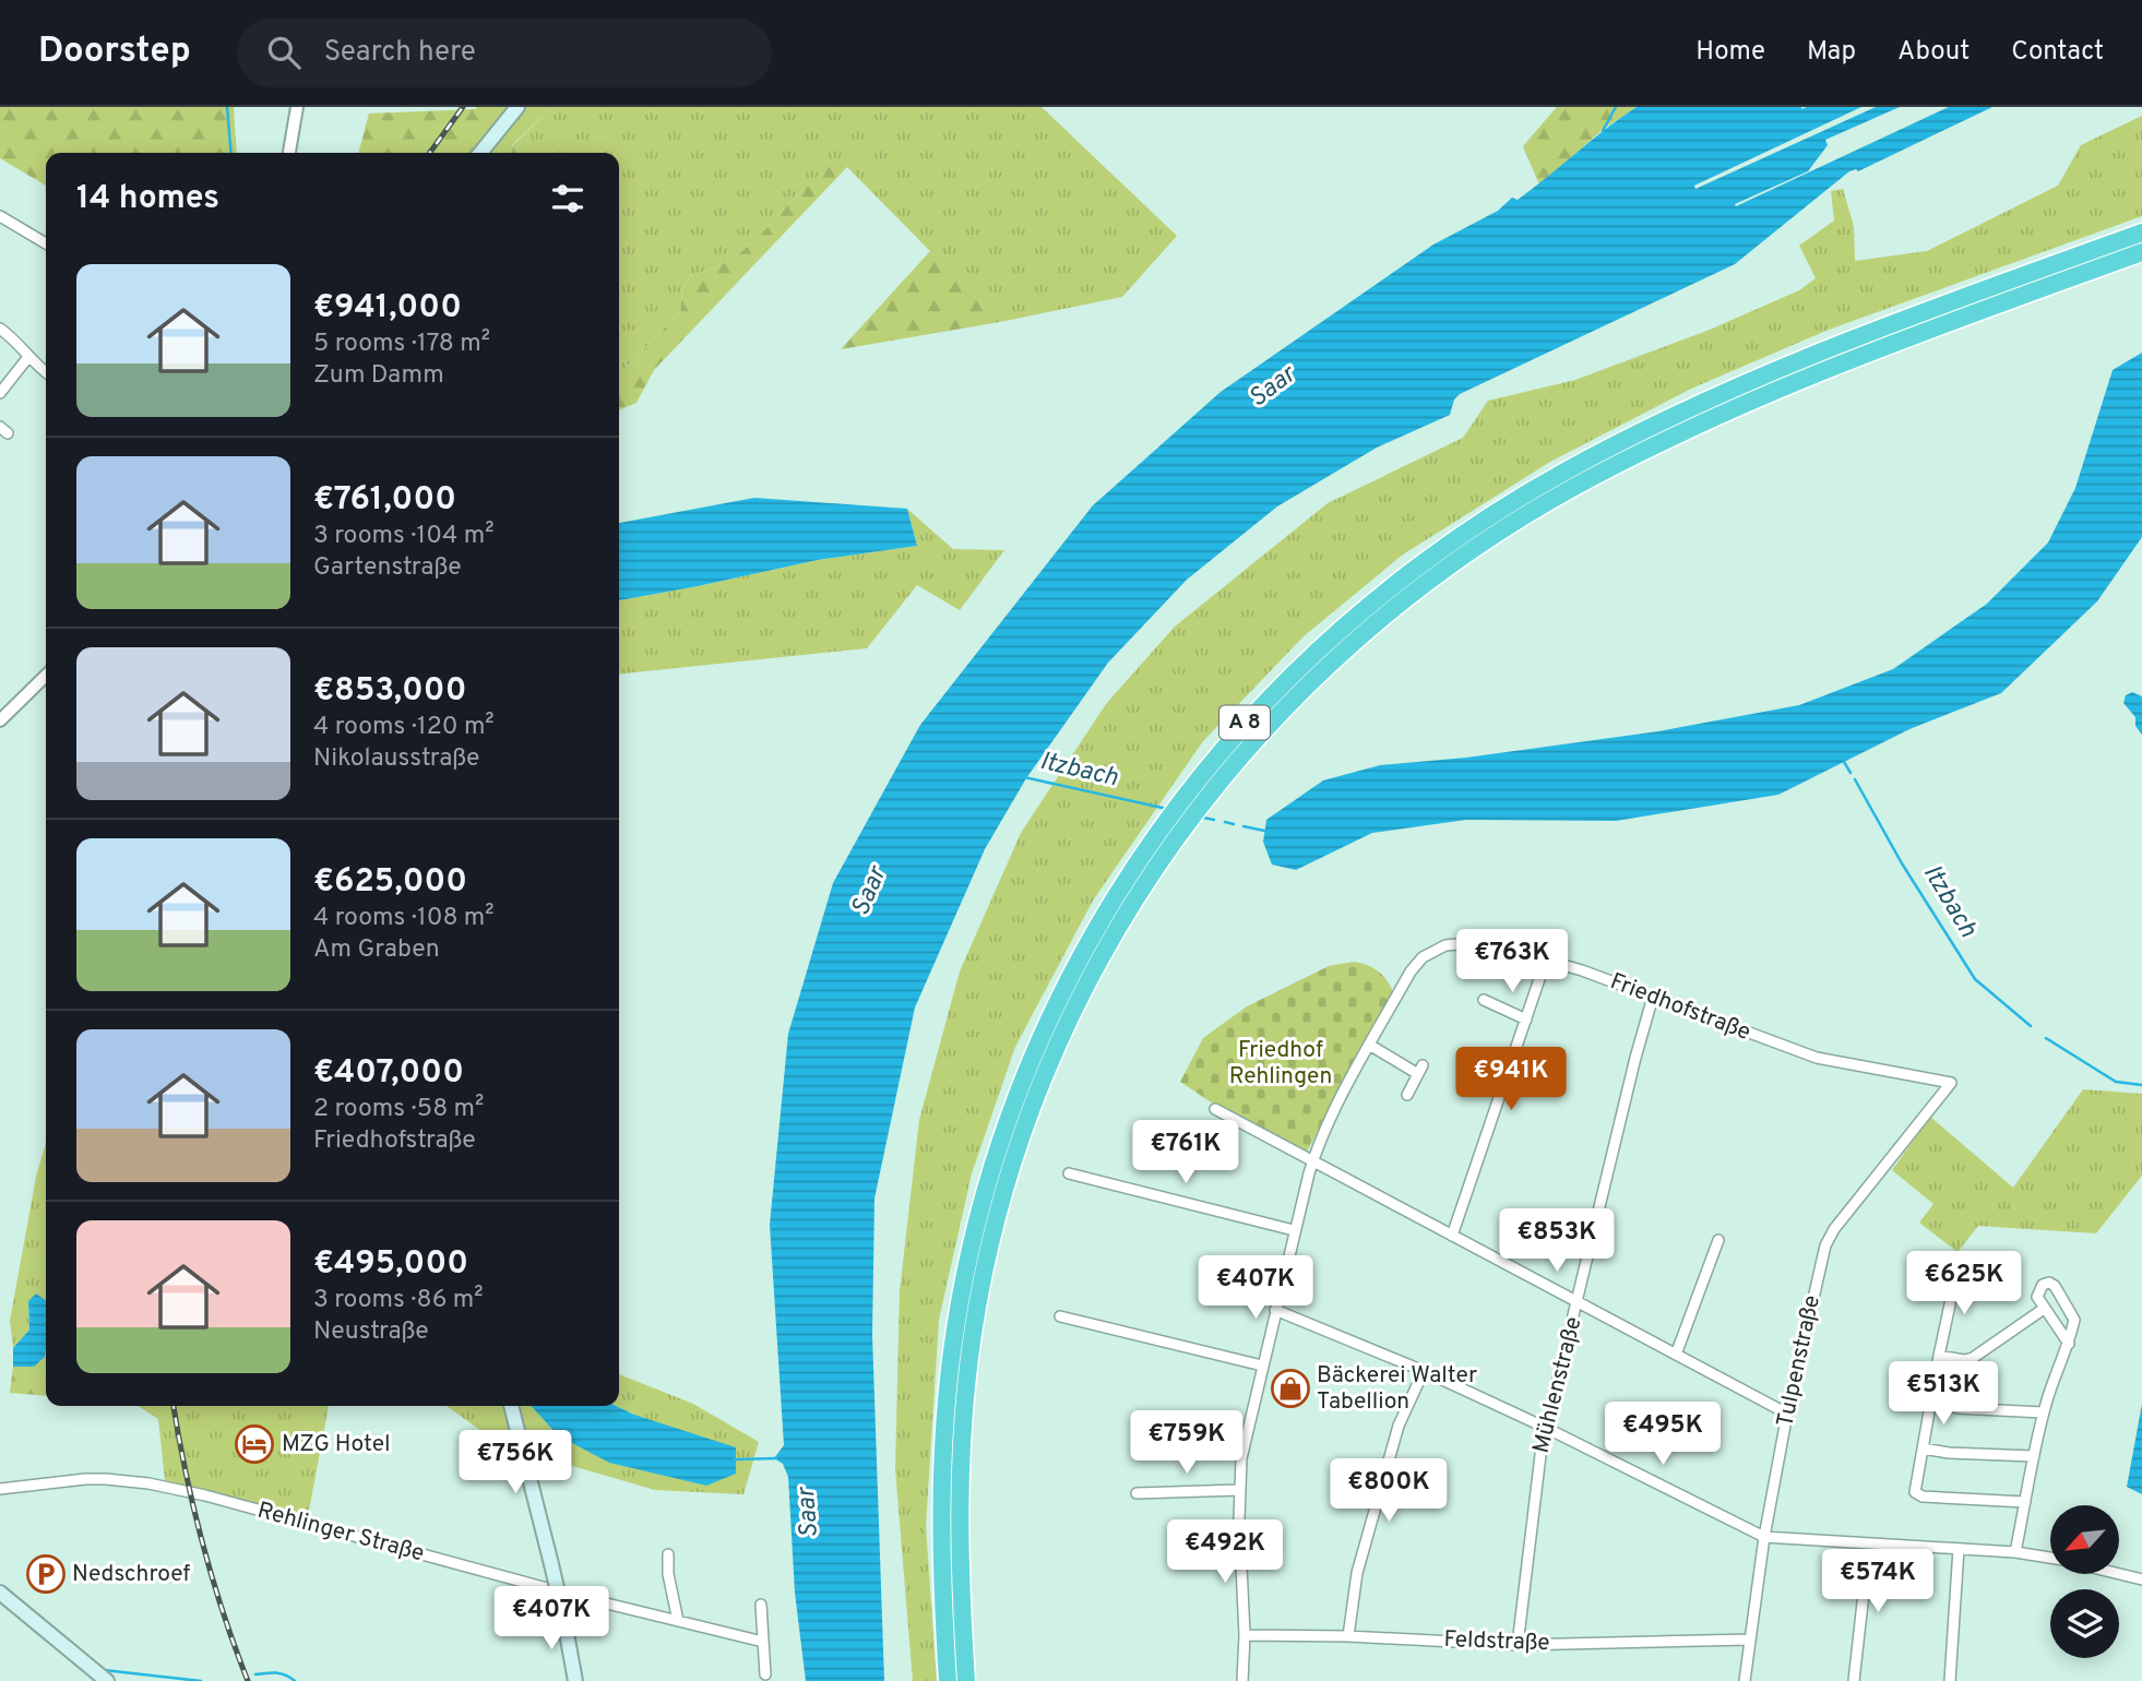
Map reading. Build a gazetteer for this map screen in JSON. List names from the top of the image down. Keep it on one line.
{"streets":{"highway":["A 8"],"street":["Friedhofstraße","Tulpenstraße","Mühlenstraße","Rehlinger Straße","Feldstraße"]},"crossings":[["Friedhofstraße","Tulpenstraße"],["Friedhofstraße","Mühlenstraße"],["Friedhofstraße","Feldstraße"],["Tulpenstraße","Feldstraße"],["Mühlenstraße","Feldstraße"]],"water":["Saar","Itzbach"],"parks":["Friedhof Rehlingen"],"places":{"shop":["Bäckerei Walter Tabellion"],"hotel":["MZG Hotel"],"parking":["Nedschroef"]},"north":"bottom left","page":{"header":"Doorstep","search":"Search here","nav":["Home","Map","About","Contact"],"heading":"14 homes","list":[{"name":"€941,000","note":"5 rooms · 178 m² · Zum Damm"},{"name":"€761,000","note":"3 rooms · 104 m² · Gartenstraße"},{"name":"€853,000","note":"4 rooms · 120 m² · Nikolausstraße"},{"name":"€625,000","note":"4 rooms · 108 m² · Am Graben"},{"name":"€407,000","note":"2 rooms · 58 m² · Friedhofstraße"},{"name":"€495,000","note":"3 rooms · 86 m² · Neustraße"}],"price":["€763K","€941K","€761K","€853K","€625K","€407K","€513K","€495K","€759K","€756K","€800K","€492K","€574K","€407K"]}}
